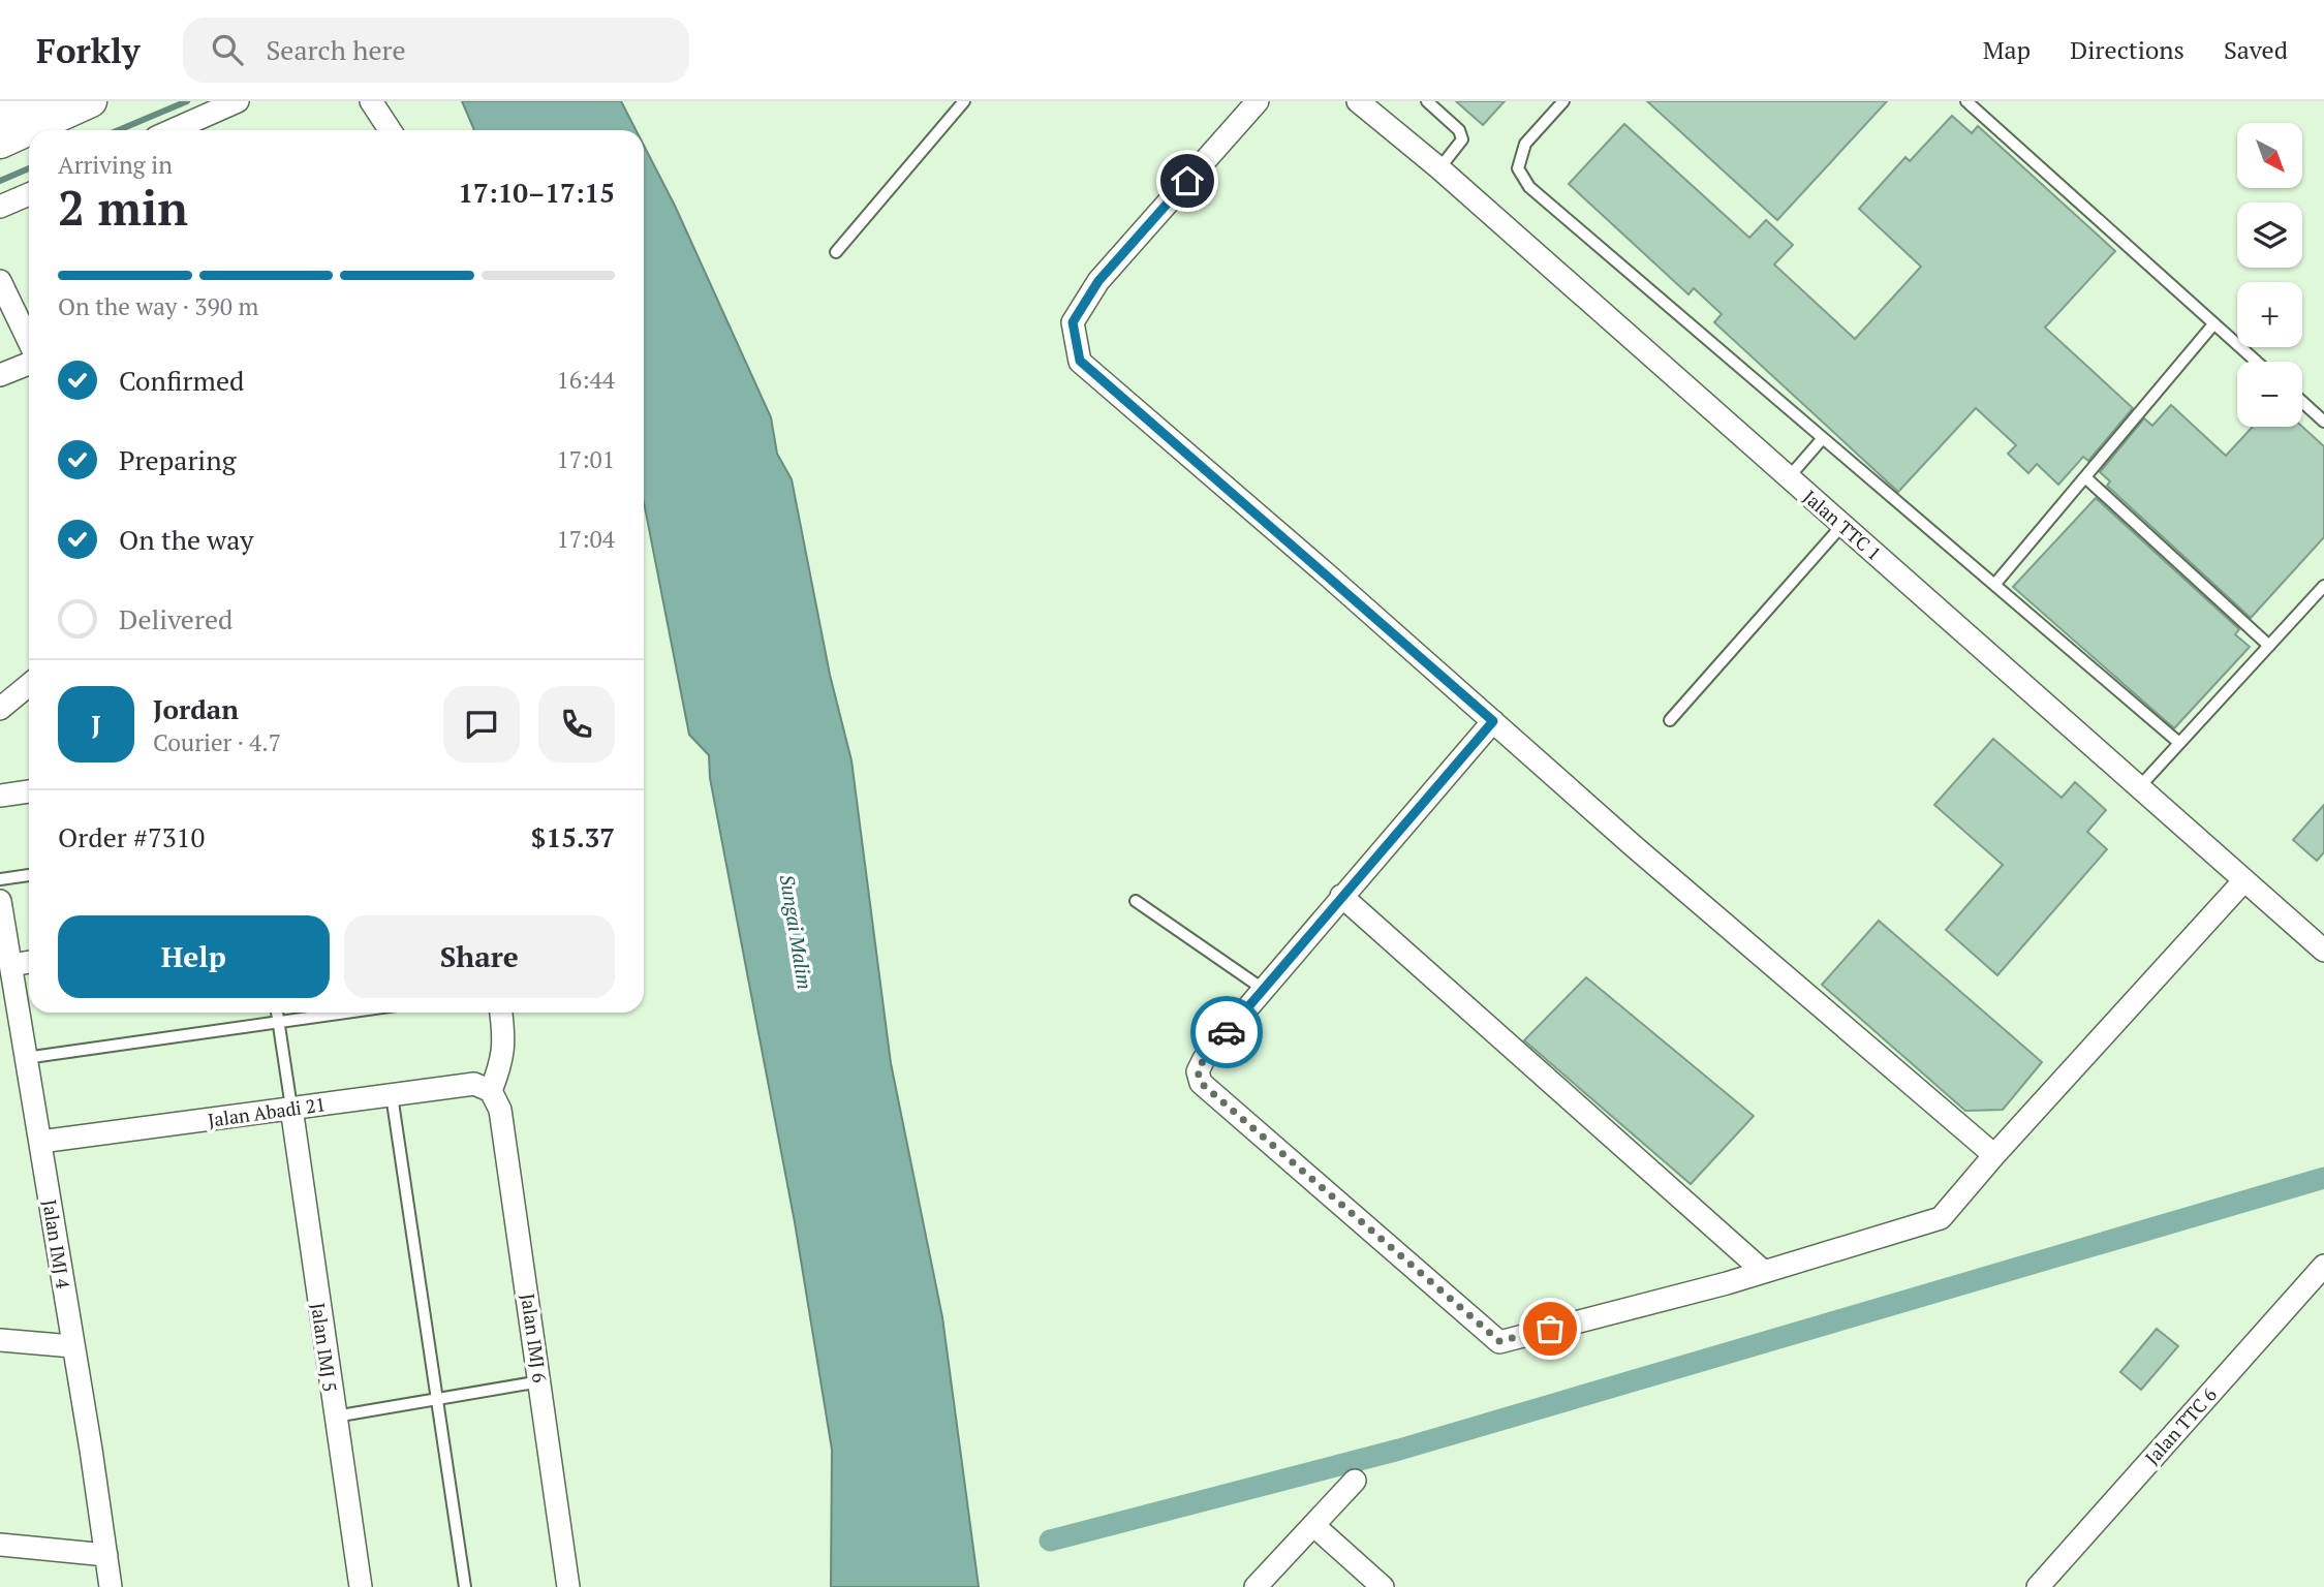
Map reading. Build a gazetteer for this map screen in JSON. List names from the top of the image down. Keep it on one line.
{"streets":{"street":["Jalan TTC 1","Jalan Abadi 21","Jalan IMJ 4","Jalan IMJ 6","Jalan IMJ 5","Jalan TTC 6"]},"crossings":[["Jalan Abadi 21","Jalan IMJ 4"],["Jalan Abadi 21","Jalan IMJ 6"],["Jalan Abadi 21","Jalan IMJ 5"]],"water":["Sungai Malim"],"north":"bottom right","page":{"header":"Forkly","search":"Search here","nav":["Map","Directions","Saved"],"map_buttons":["+","−"],"heading":["2 min","Arriving in","17:10–17:15"],"panel":["Jordan","Courier · 4.7","Order #7310","$15.37"],"bar":"On the way · 390 m","list":[["Confirmed","16:44"],["Preparing","17:01"],["On the way","17:04"],"Delivered"],"round":"J","buttons":["Help","Share"]}}
